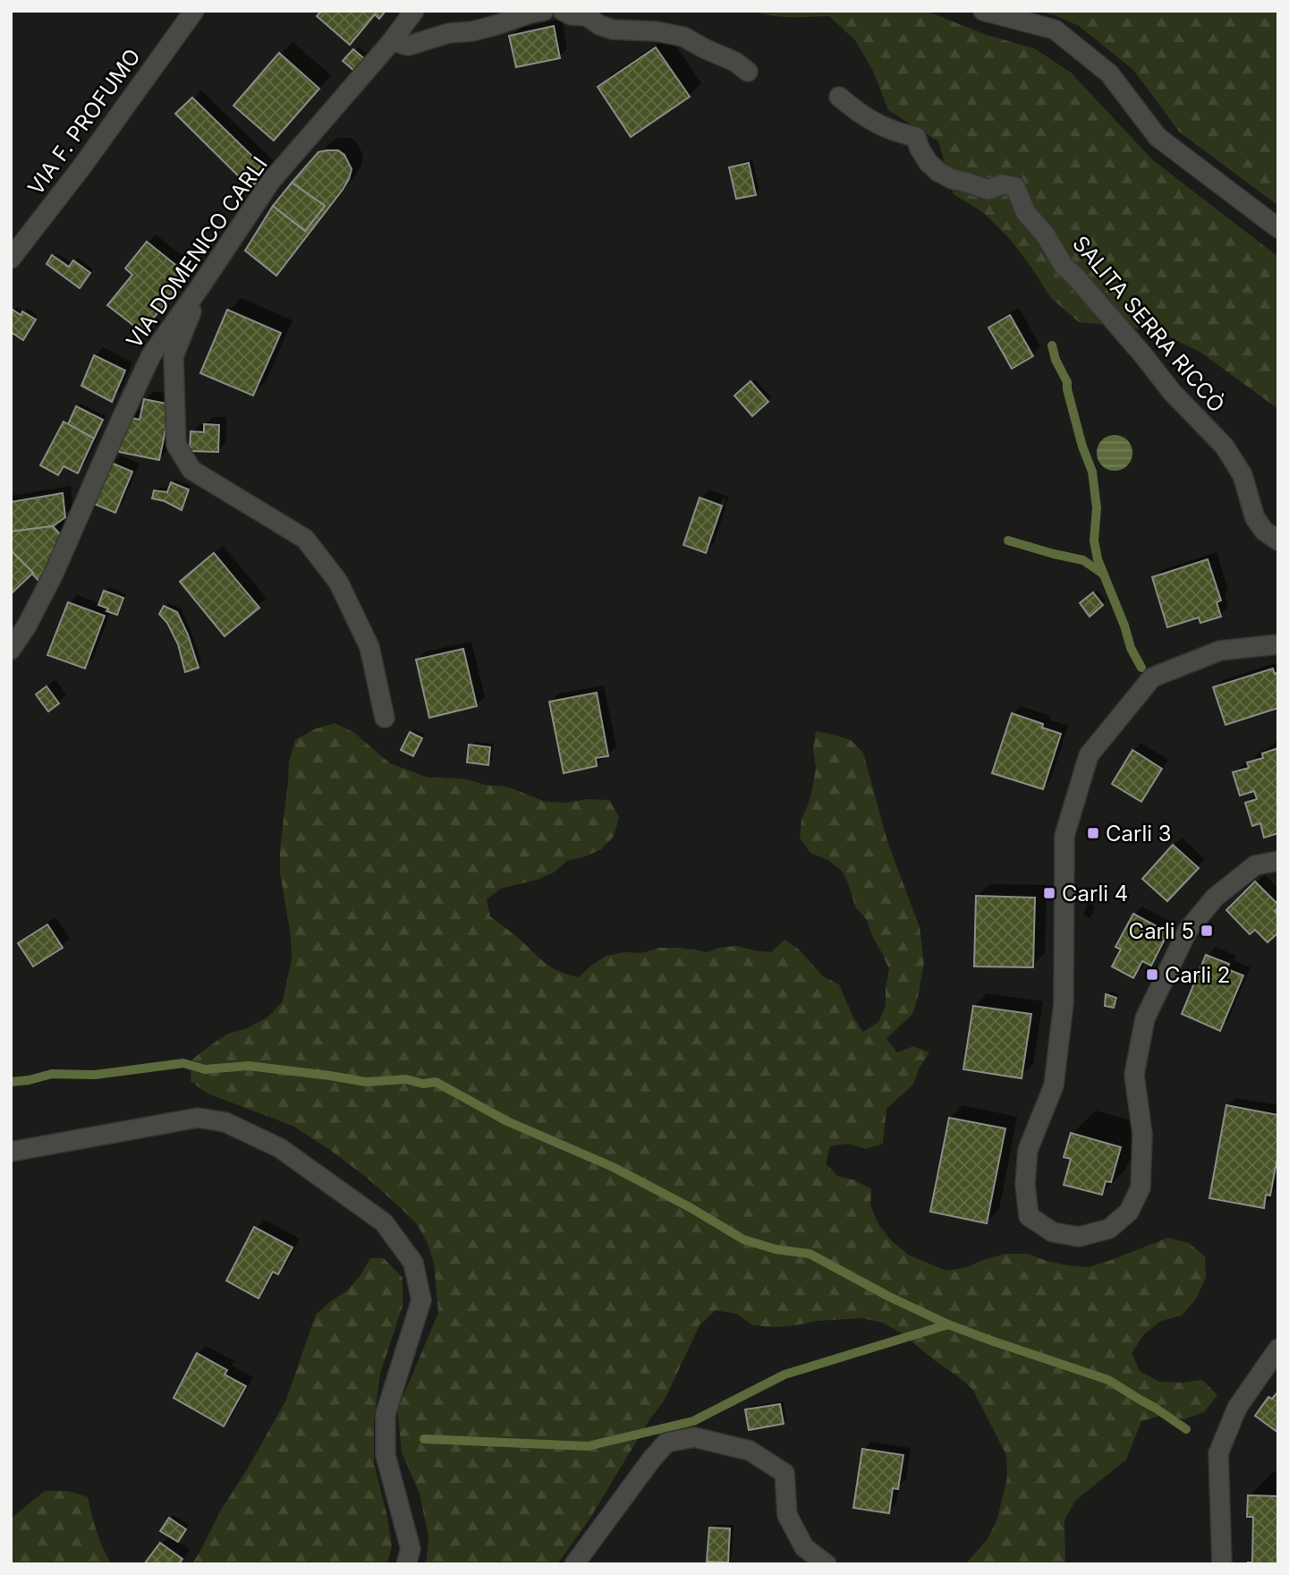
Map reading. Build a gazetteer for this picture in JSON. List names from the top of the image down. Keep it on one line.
{"streets":{"street":["VIA F. PROFUMO","VIA DOMENICO CARLI","SALITA SERRA RICCÒ"]},"places":{"transit":["Carli 3","Carli 4","Carli 5","Carli 2"]}}
